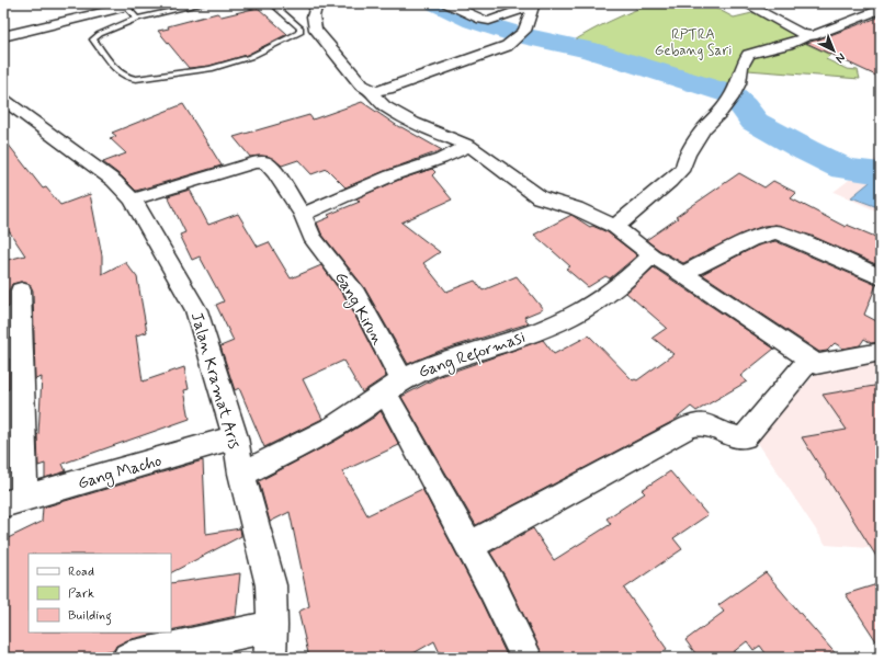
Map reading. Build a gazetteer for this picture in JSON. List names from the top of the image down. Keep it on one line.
{"streets":{"street":["Gang Kirun","Gang Reformasi","Jalan Kramat Aris","Gang Macho"]},"crossings":[["Gang Kirun","Gang Reformasi"],["Gang Kirun","Jalan Kramat Aris"],["Gang Reformasi","Jalan Kramat Aris"],["Jalan Kramat Aris","Gang Macho"]],"parks":["RPTRA Gebang Sari"],"legend":["Road","Park","Building"],"north":"bottom right"}
